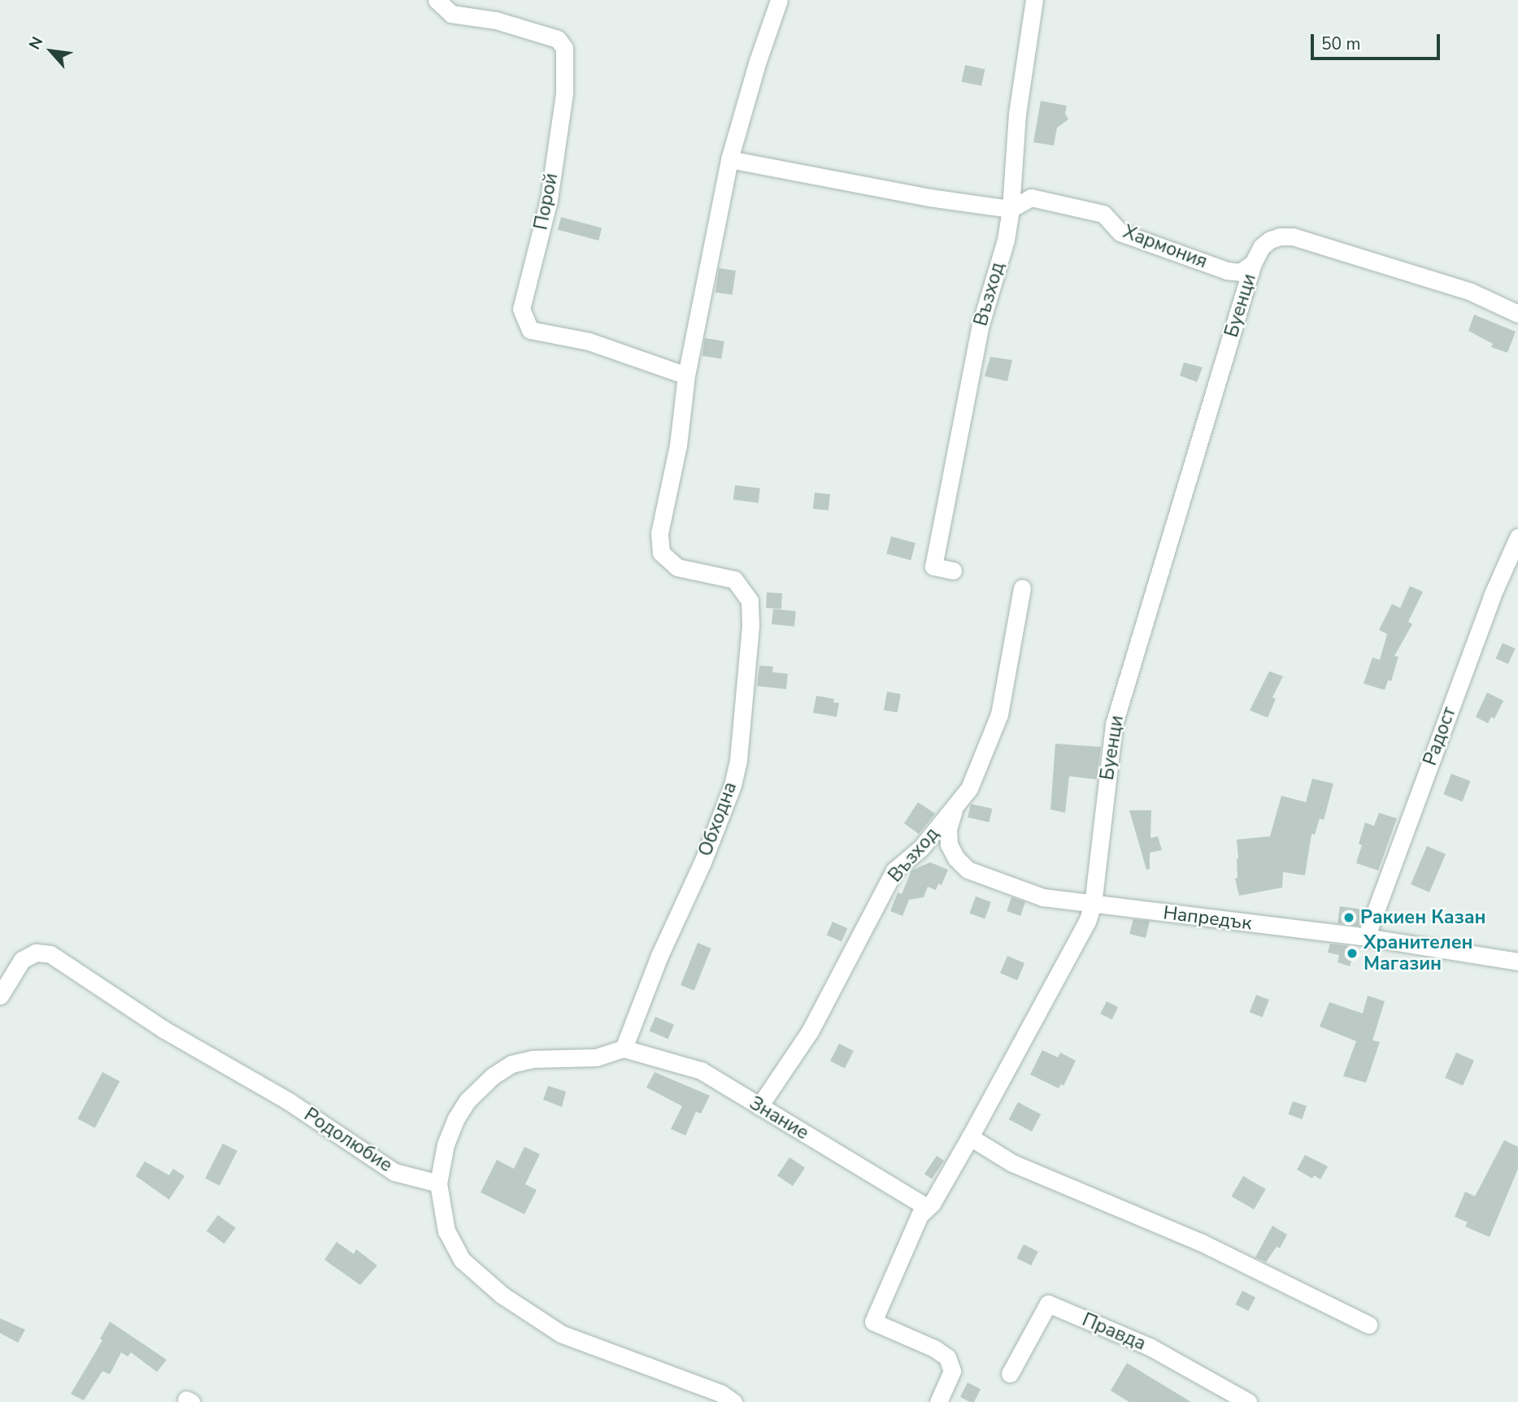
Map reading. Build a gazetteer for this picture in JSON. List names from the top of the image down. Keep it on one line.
{"streets":{"street":["Порой","Хармония","Възход","Буенци","Радост","Обходна","Напредък","Знание","Родолюбие","Правда"]},"crossings":[["Порой","Обходна"],["Хармония","Възход"],["Хармония","Буенци"],["Хармония","Обходна"],["Възход","Напредък"],["Възход","Знание"],["Буенци","Напредък"],["Буенци","Знание"],["Радост","Напредък"],["Обходна","Знание"]],"places":["Ракиен Казан","Хранителен Магазин"],"scale_bar":"50 m","north":"top left"}
